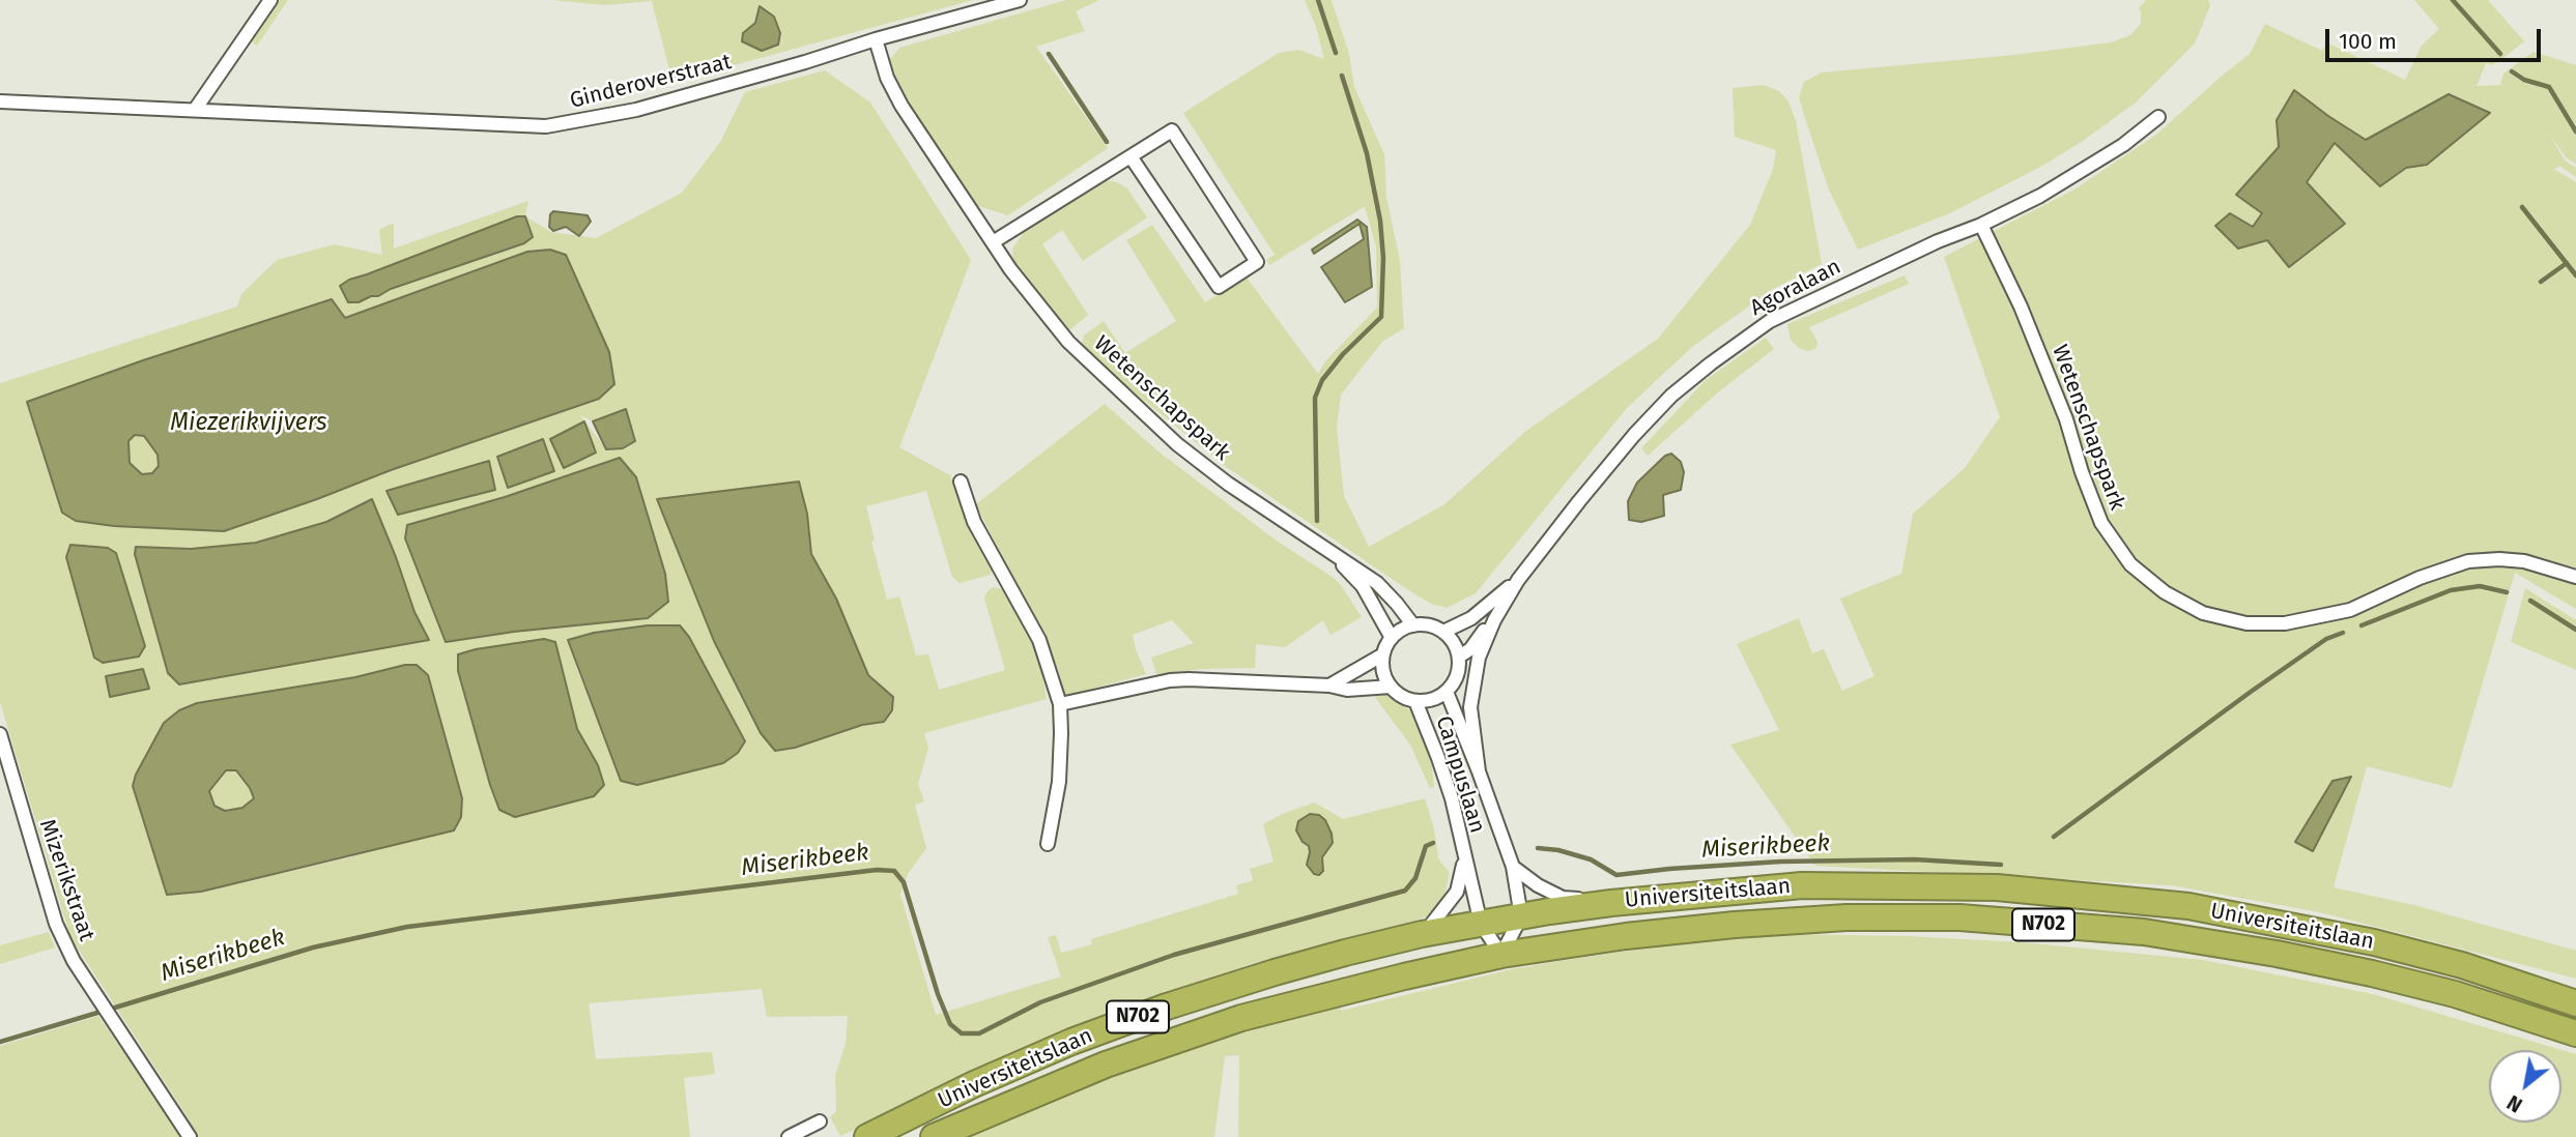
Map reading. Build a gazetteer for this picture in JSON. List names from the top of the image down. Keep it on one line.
{"streets":{"highway":["Universiteitslaan","N702"],"street":["Ginderoverstraat","Agoralaan","Wetenschapspark","Campuslaan","Mizerikstraat"]},"crossings":[["Ginderoverstraat","Wetenschapspark"],["Agoralaan","Wetenschapspark"],["Agoralaan","Campuslaan"],["Wetenschapspark","Campuslaan"],["Campuslaan","Universiteitslaan"]],"water":["Miezerikvijvers","Miserikbeek"],"scale_bar":"100 m","north":"bottom left"}
